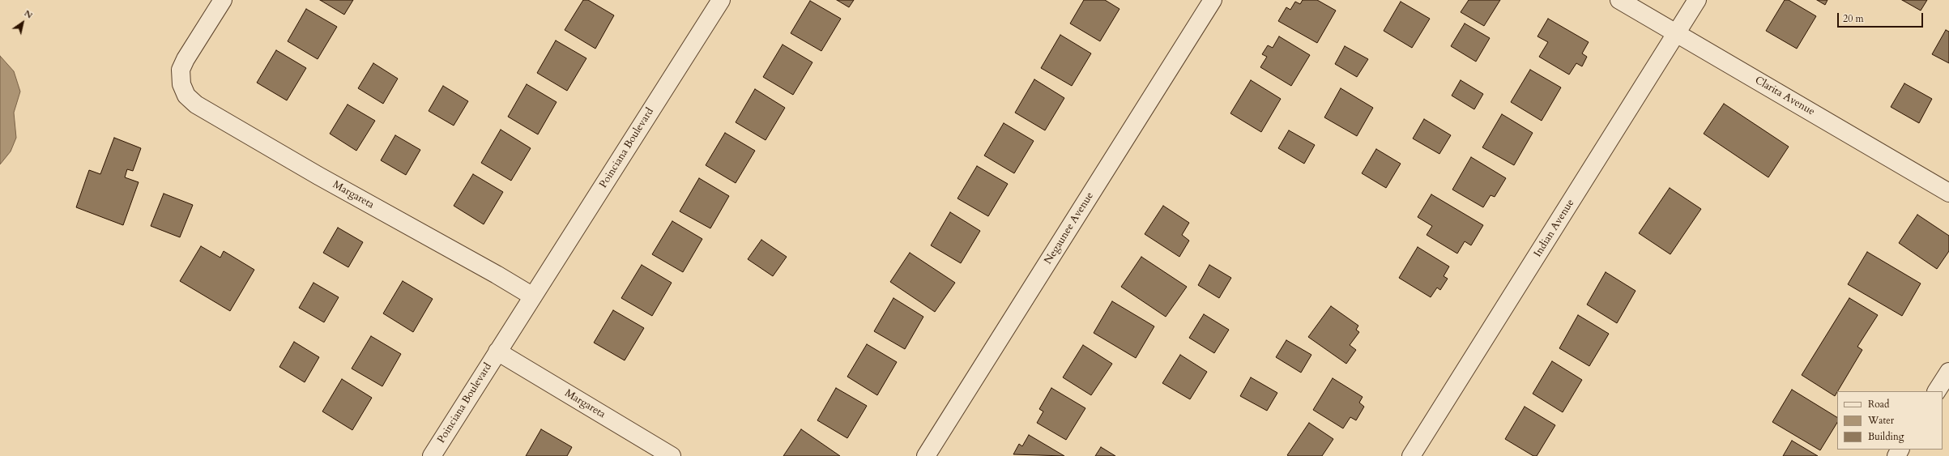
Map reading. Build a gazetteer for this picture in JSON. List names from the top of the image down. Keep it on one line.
{"streets":{"street":["Clarita Avenue","Poinciana Boulevard","Margareta","Negaunee Avenue","Indian Avenue"]},"crossings":[["Clarita Avenue","Indian Avenue"],["Poinciana Boulevard","Margareta"]],"legend":["Road","Water","Building"],"scale_bar":"20 m","north":"top right"}
